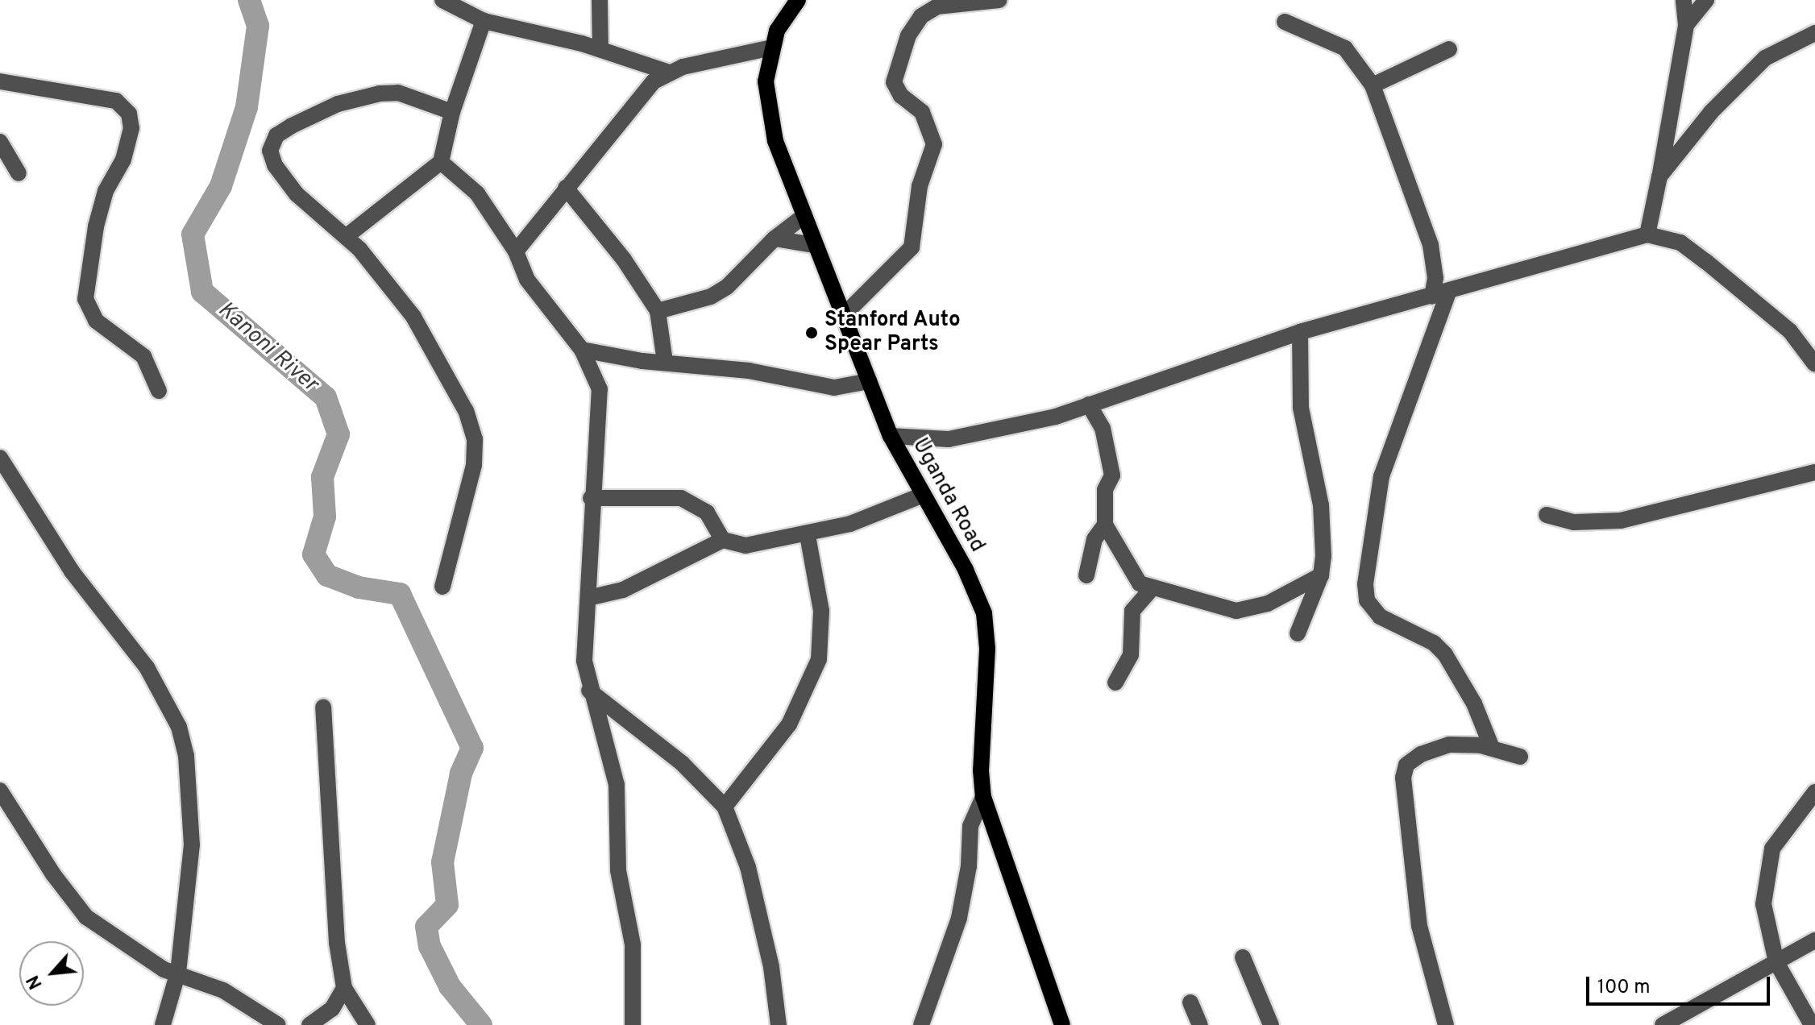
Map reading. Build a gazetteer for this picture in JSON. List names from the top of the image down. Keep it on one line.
{"streets":{"main road":["Uganda Road"]},"water":["Kanoni River"],"places":["Stanford Auto Spear Parts"],"scale_bar":"100 m","north":"bottom left"}
